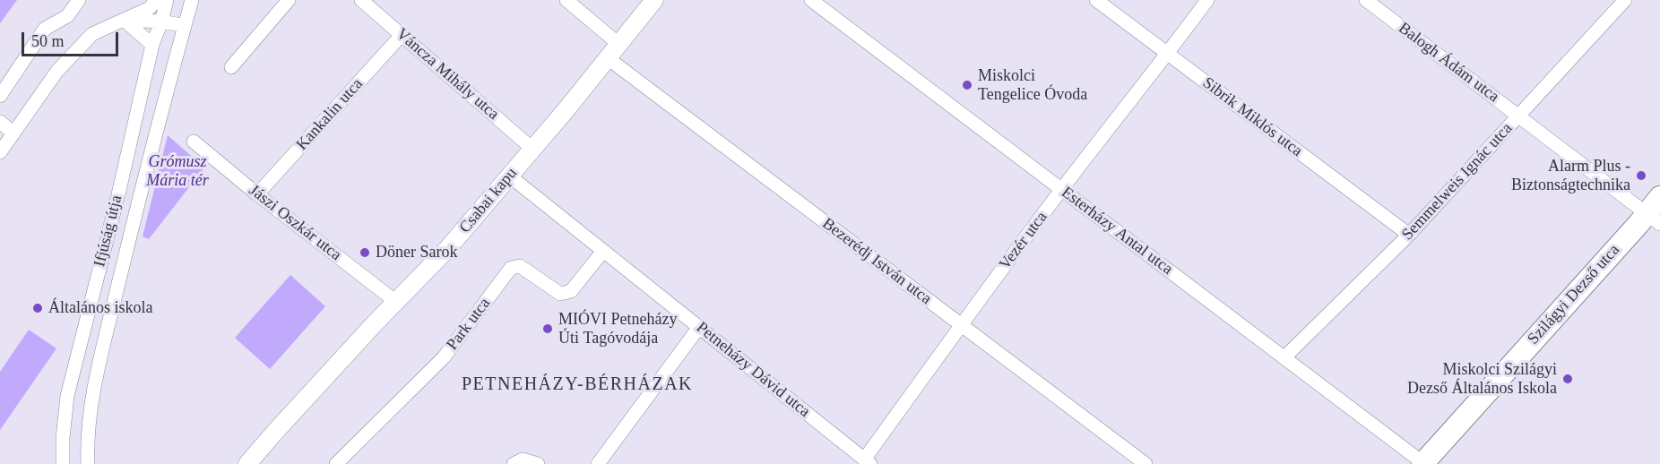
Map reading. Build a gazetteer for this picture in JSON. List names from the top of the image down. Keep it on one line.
{"streets":{"main road":["Szilágyi Dezső utca"],"street":["Balogh Ádám utca","Váncza Mihály utca","Kankalin utca","Sibrik Miklós utca","Semmelweis Ignác utca","Csabai kapu","Jászi Oszkár utca","Ifjúság útja","Esterházy Antal utca","Vezér utca","Bezerédj István utca","Park utca","Petneházy Dávid utca"]},"crossings":[["Balogh Ádám utca","Semmelweis Ignác utca"],["Balogh Ádám utca","Szilágyi Dezső utca"],["Váncza Mihály utca","Kankalin utca"],["Váncza Mihály utca","Csabai kapu"],["Kankalin utca","Jászi Oszkár utca"],["Sibrik Miklós utca","Semmelweis Ignác utca"],["Sibrik Miklós utca","Vezér utca"],["Semmelweis Ignác utca","Esterházy Antal utca"],["Csabai kapu","Jászi Oszkár utca"],["Csabai kapu","Bezerédj István utca"],["Csabai kapu","Petneházy Dávid utca"],["Esterházy Antal utca","Vezér utca"],["Esterházy Antal utca","Szilágyi Dezső utca"],["Vezér utca","Bezerédj István utca"],["Vezér utca","Petneházy Dávid utca"],["Park utca","Petneházy Dávid utca"]],"districts":["PETNEHÁZY-BÉRHÁZAK"],"parks":["Grómusz Mária tér"],"places":["Miskolci Tengelice Óvoda","Alarm Plus - Biztonságtechnika","Döner Sarok","Általános iskola","MIÓVI Petneházy Úti Tagóvodája","Miskolci Szilágyi Dezső Általános Iskola"],"scale_bar":"50 m"}
